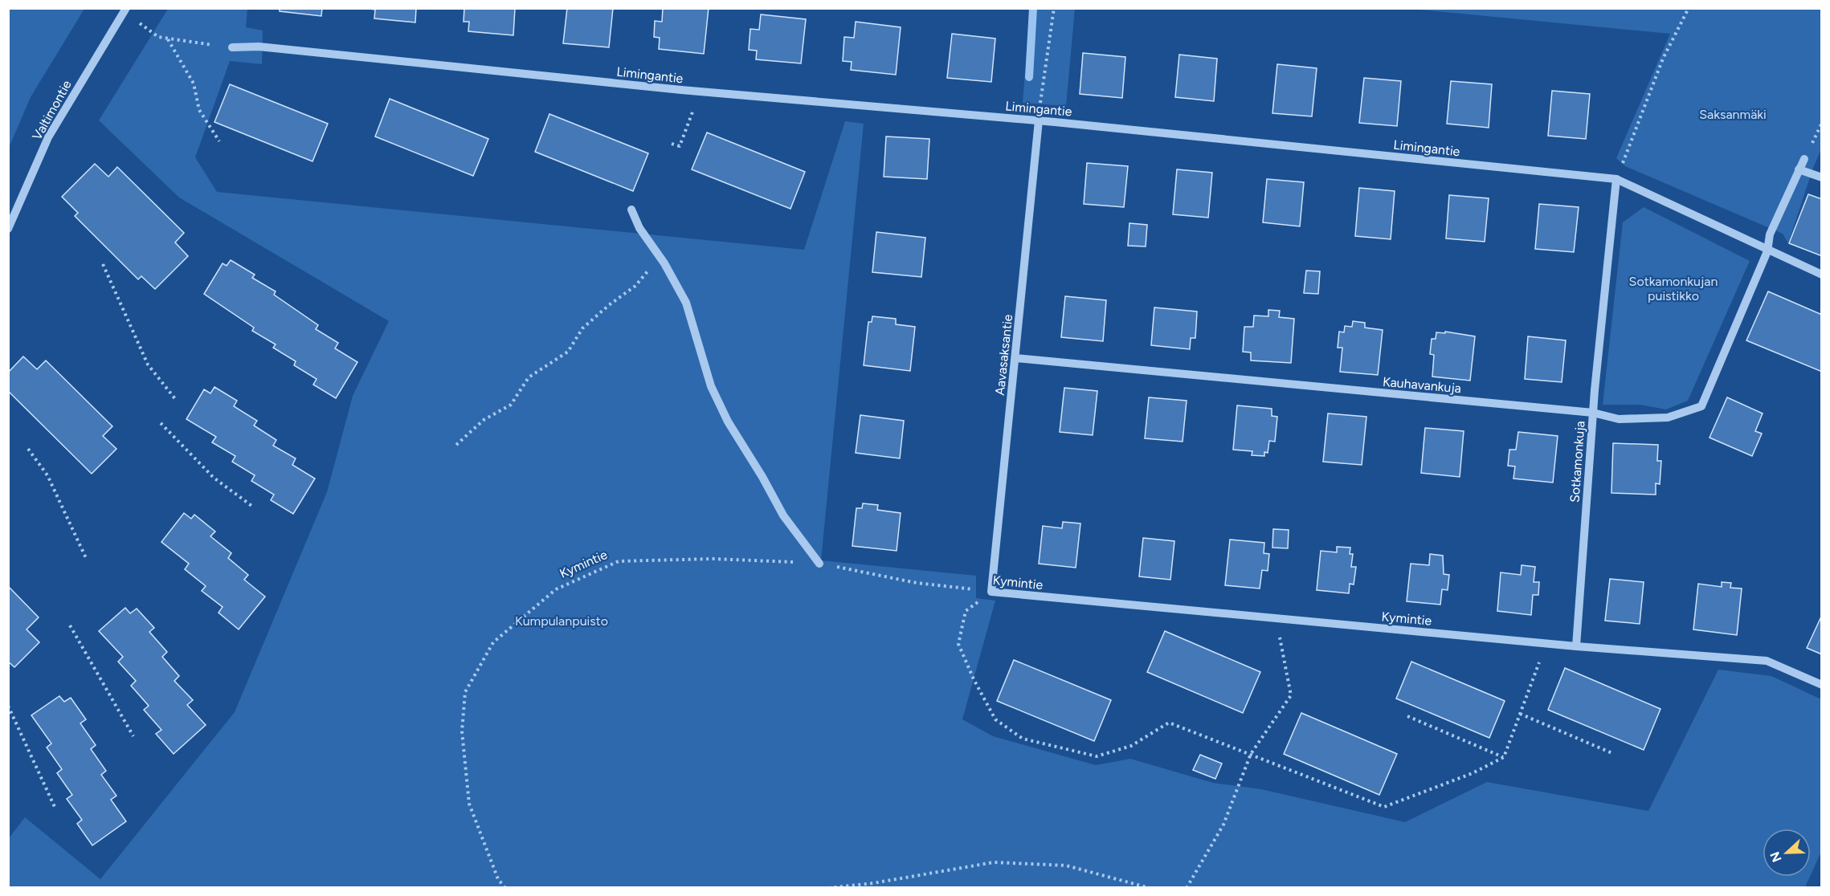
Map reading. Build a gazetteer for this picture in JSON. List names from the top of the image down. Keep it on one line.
{"streets":{"street":["Limingantie","Valtimontie","Aavasaksantie","Kauhavankuja","Sotkamonkuja","Kymintie"]},"crossings":[["Limingantie","Aavasaksantie"],["Limingantie","Sotkamonkuja"],["Aavasaksantie","Kauhavankuja"],["Aavasaksantie","Kymintie"],["Kauhavankuja","Sotkamonkuja"],["Sotkamonkuja","Kymintie"]],"parks":["Saksanmäki","Sotkamonkujan puistikko","Kumpulanpuisto"],"north":"left"}
